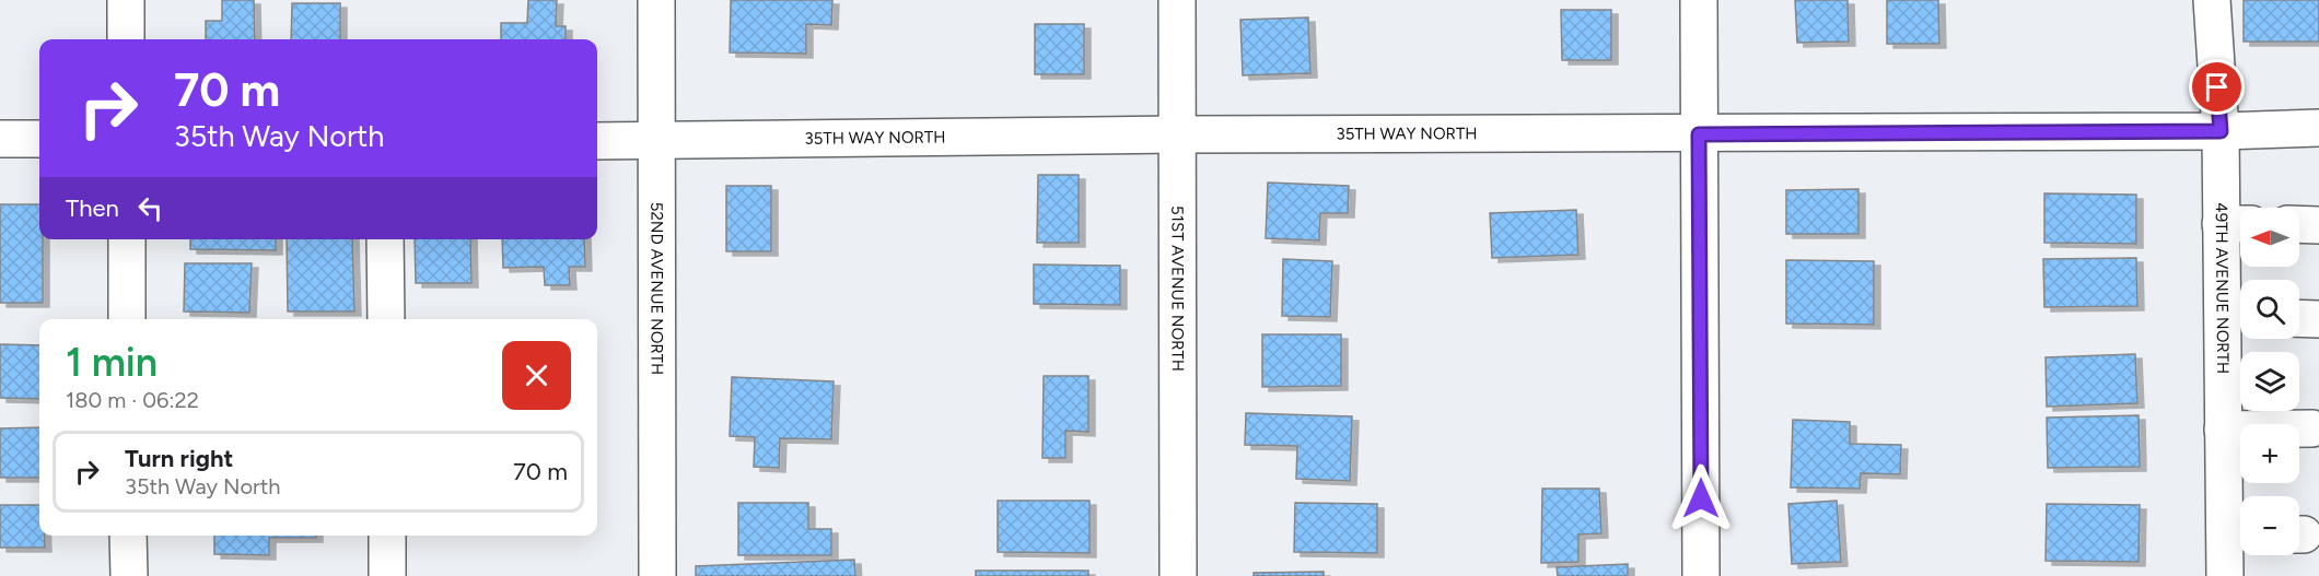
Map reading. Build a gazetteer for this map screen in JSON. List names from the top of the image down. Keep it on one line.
{"streets":{"street":["35TH WAY NORTH","52ND AVENUE NORTH","51ST AVENUE NORTH","49TH AVENUE NORTH"]},"crossings":[["35TH WAY NORTH","52ND AVENUE NORTH"],["35TH WAY NORTH","51ST AVENUE NORTH"],["35TH WAY NORTH","49TH AVENUE NORTH"]],"north":"left","page":{"turn":["70 m","35th Way North"],"then":"Then","map_buttons":["+","−"],"heading":["1 min","180 m · 06:22"],"list":[{"name":"Turn right","note":"35th Way North","value":"70 m"}]}}
